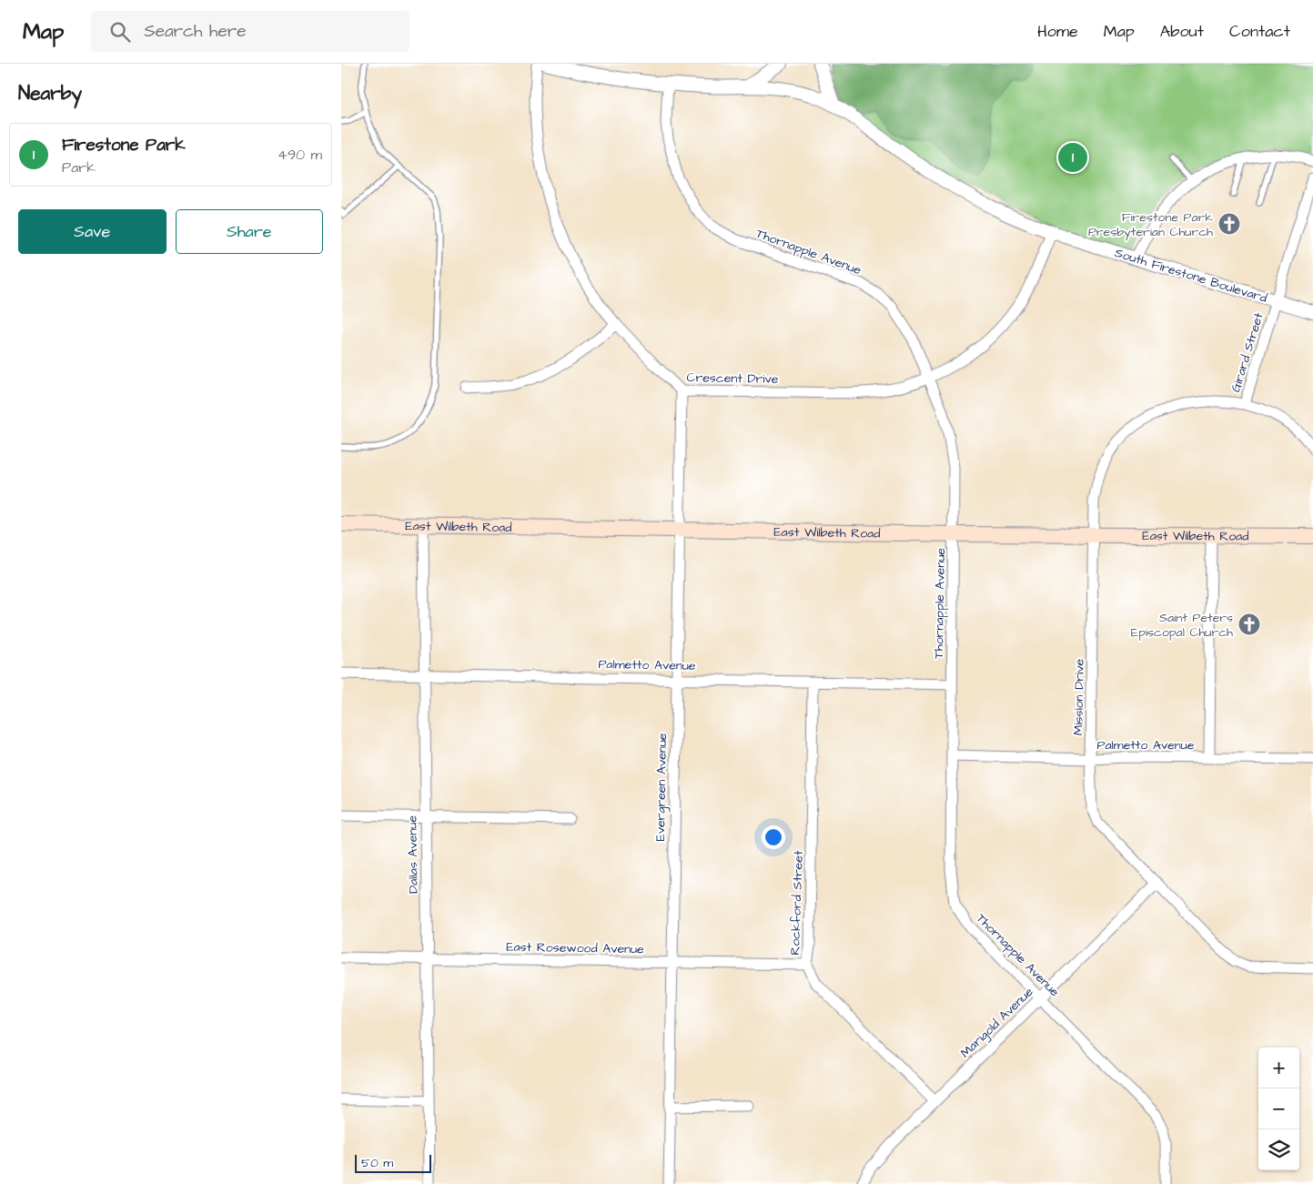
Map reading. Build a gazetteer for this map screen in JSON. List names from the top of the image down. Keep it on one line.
{"streets":{"main road":["East Wilbeth Road"],"street":["Thornapple Avenue","South Firestone Boulevard","Girard Street","Crescent Drive","Palmetto Avenue","Mission Drive","Evergreen Avenue","Dallas Avenue","Rockford Street","East Rosewood Avenue","Marigold Avenue"]},"crossings":[["Thornapple Avenue","South Firestone Boulevard"],["Thornapple Avenue","Crescent Drive"],["Thornapple Avenue","East Wilbeth Road"],["Thornapple Avenue","Palmetto Avenue"],["Thornapple Avenue","Marigold Avenue"],["South Firestone Boulevard","Girard Street"],["South Firestone Boulevard","Crescent Drive"],["Girard Street","Mission Drive"],["Crescent Drive","Evergreen Avenue"],["East Wilbeth Road","Mission Drive"],["East Wilbeth Road","Evergreen Avenue"],["East Wilbeth Road","Dallas Avenue"],["Palmetto Avenue","Mission Drive"],["Palmetto Avenue","Evergreen Avenue"],["Palmetto Avenue","Dallas Avenue"],["Palmetto Avenue","Rockford Street"],["Mission Drive","Marigold Avenue"],["Evergreen Avenue","East Rosewood Avenue"],["Dallas Avenue","East Rosewood Avenue"],["Rockford Street","East Rosewood Avenue"],["Rockford Street","Marigold Avenue"]],"places":{"church":["Firestone Park Presbyterian Church","Saint Peters Episcopal Church"]},"scale_bar":"50 m","page":{"header":"Map","search":"Search here","nav":["Home","Map","About","Contact"],"heading":"Nearby","list":[{"mark":"1","name":"Firestone Park","note":"Park","value":"490 m"}],"pins":"1","buttons":["Save","Share"],"map_buttons":["+","−"],"scale":"50 m"}}
